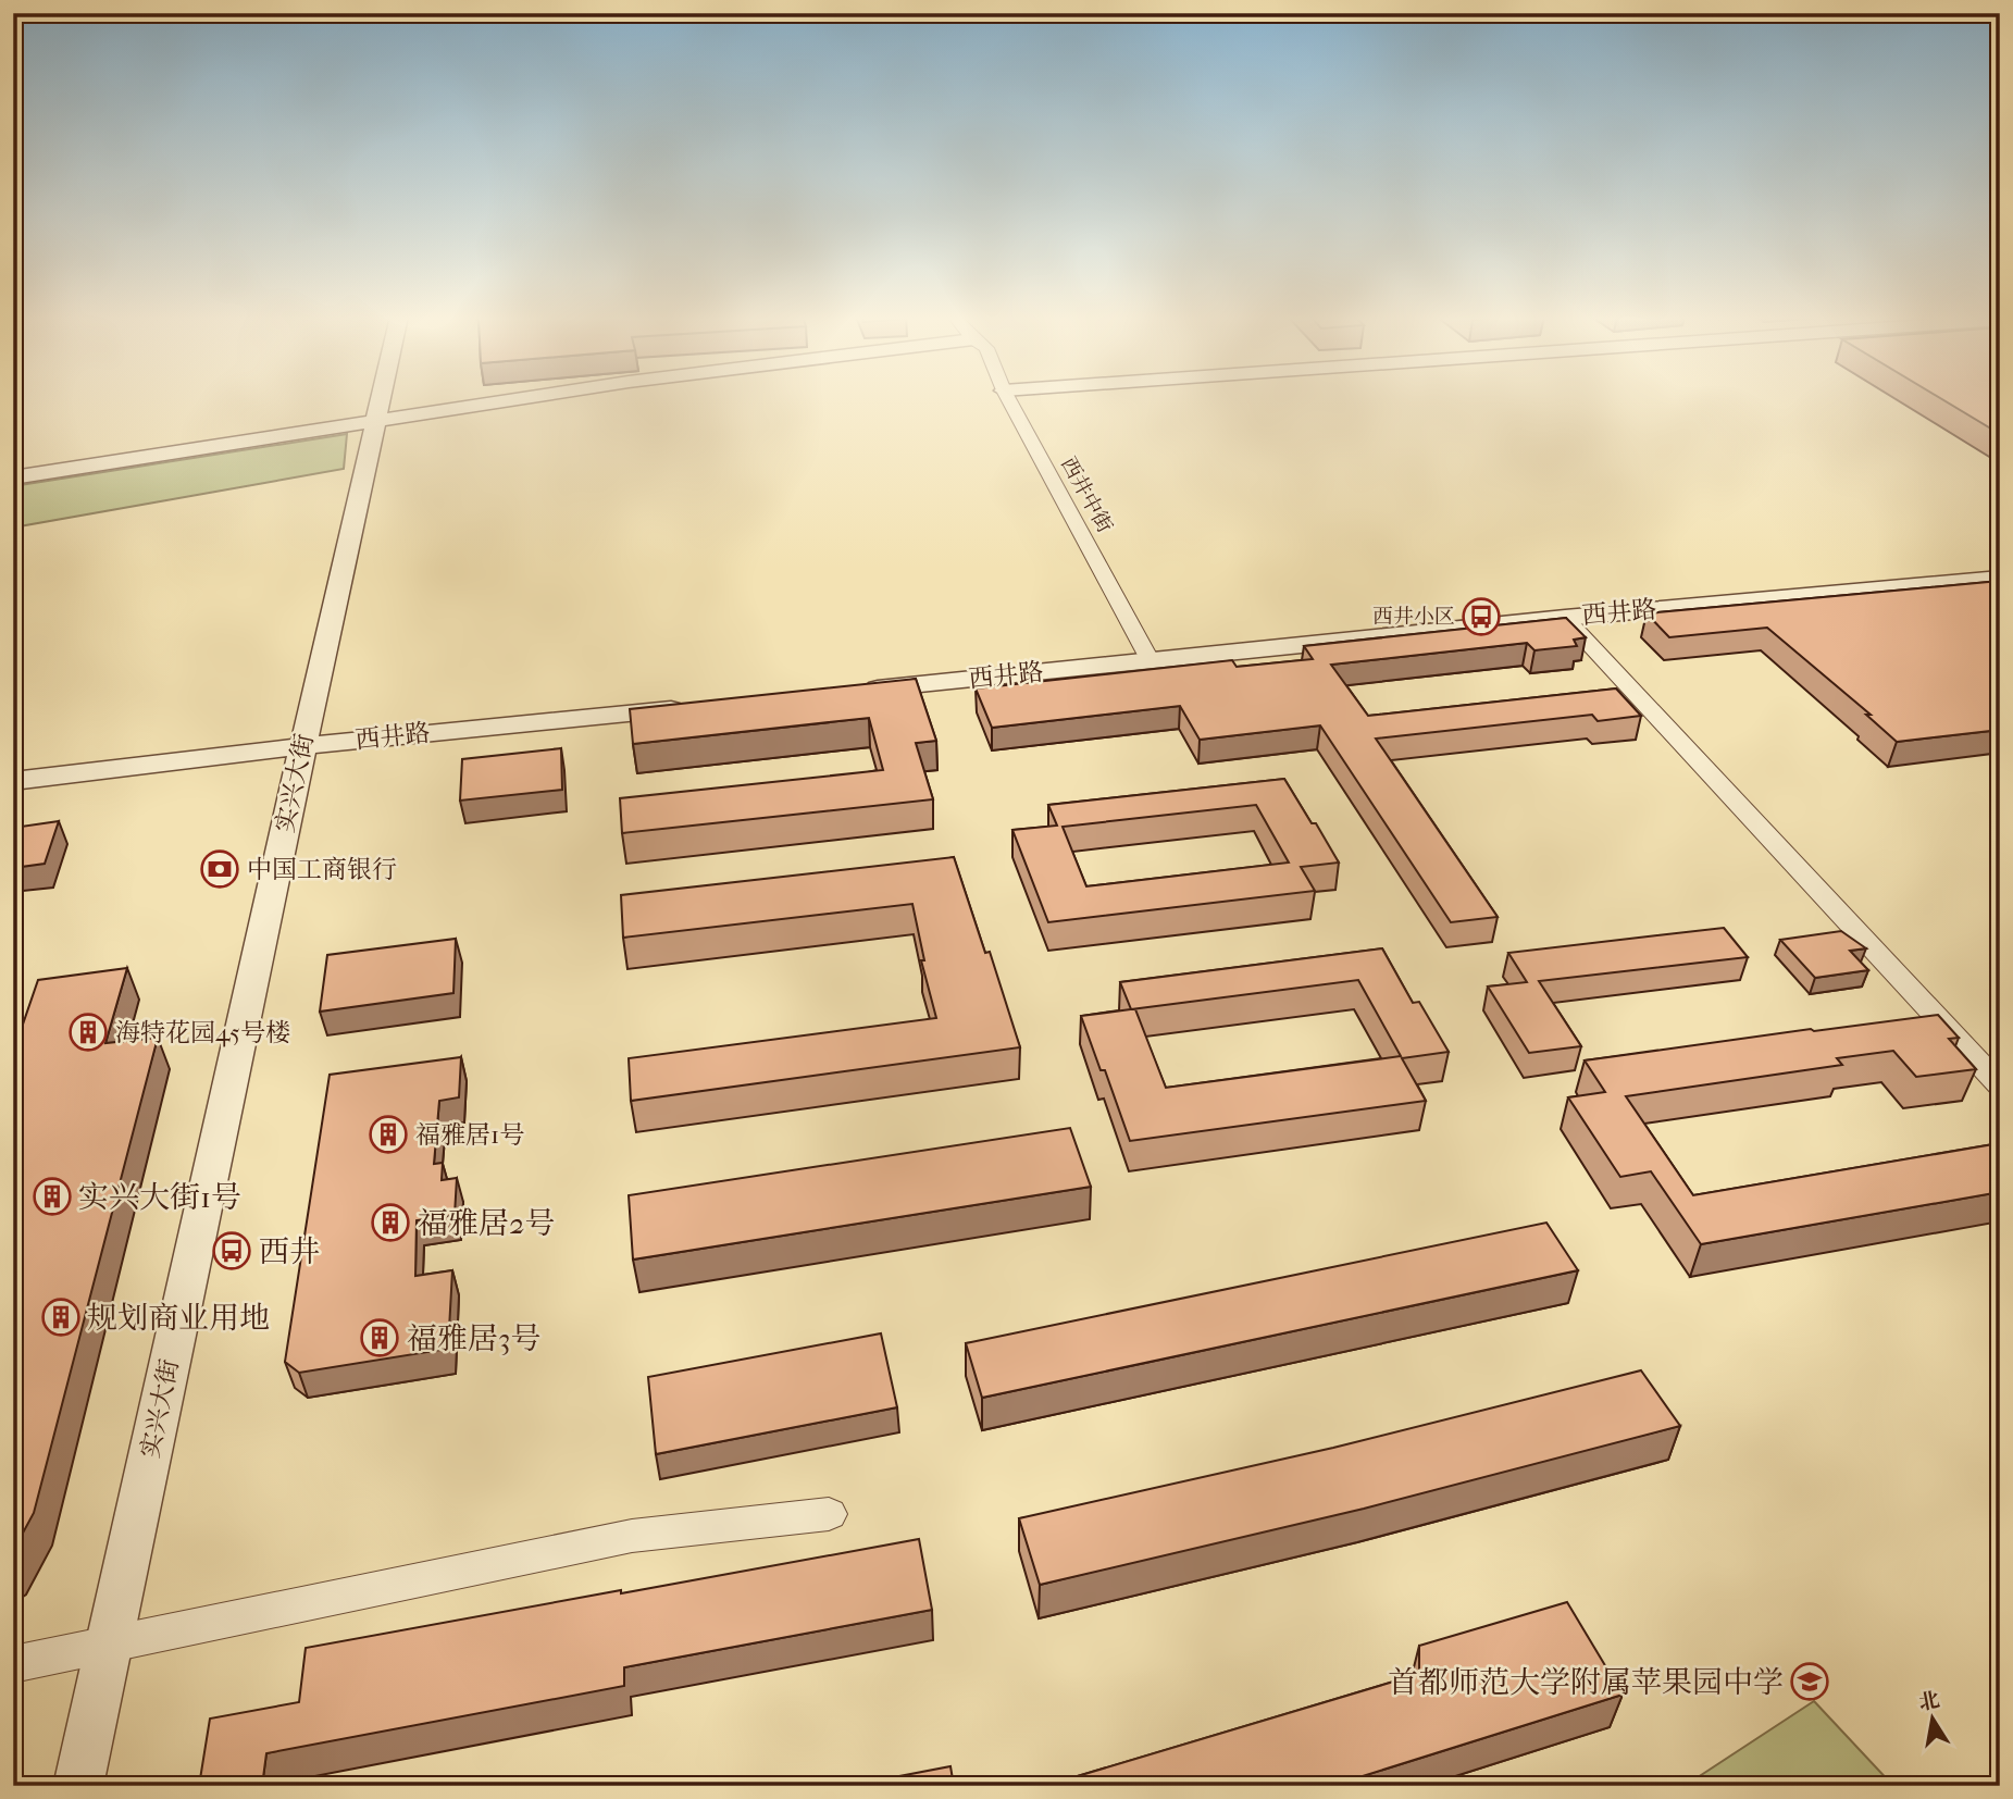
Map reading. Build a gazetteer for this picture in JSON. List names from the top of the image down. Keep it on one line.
{"streets":{"street":["西井中街","西井路","实兴大街"]},"crossings":[["西井中街","西井路"],["西井路","实兴大街"]],"places":{"bus stop":["西井小区","西井"],"bank":["中国工商银行"],"building":["海特花园45号楼","福雅居1号","实兴大街1号","福雅居2号","规划商业用地","福雅居3号"],"school or university":["首都师范大学附属苹果园中学"]},"north":"top"}
